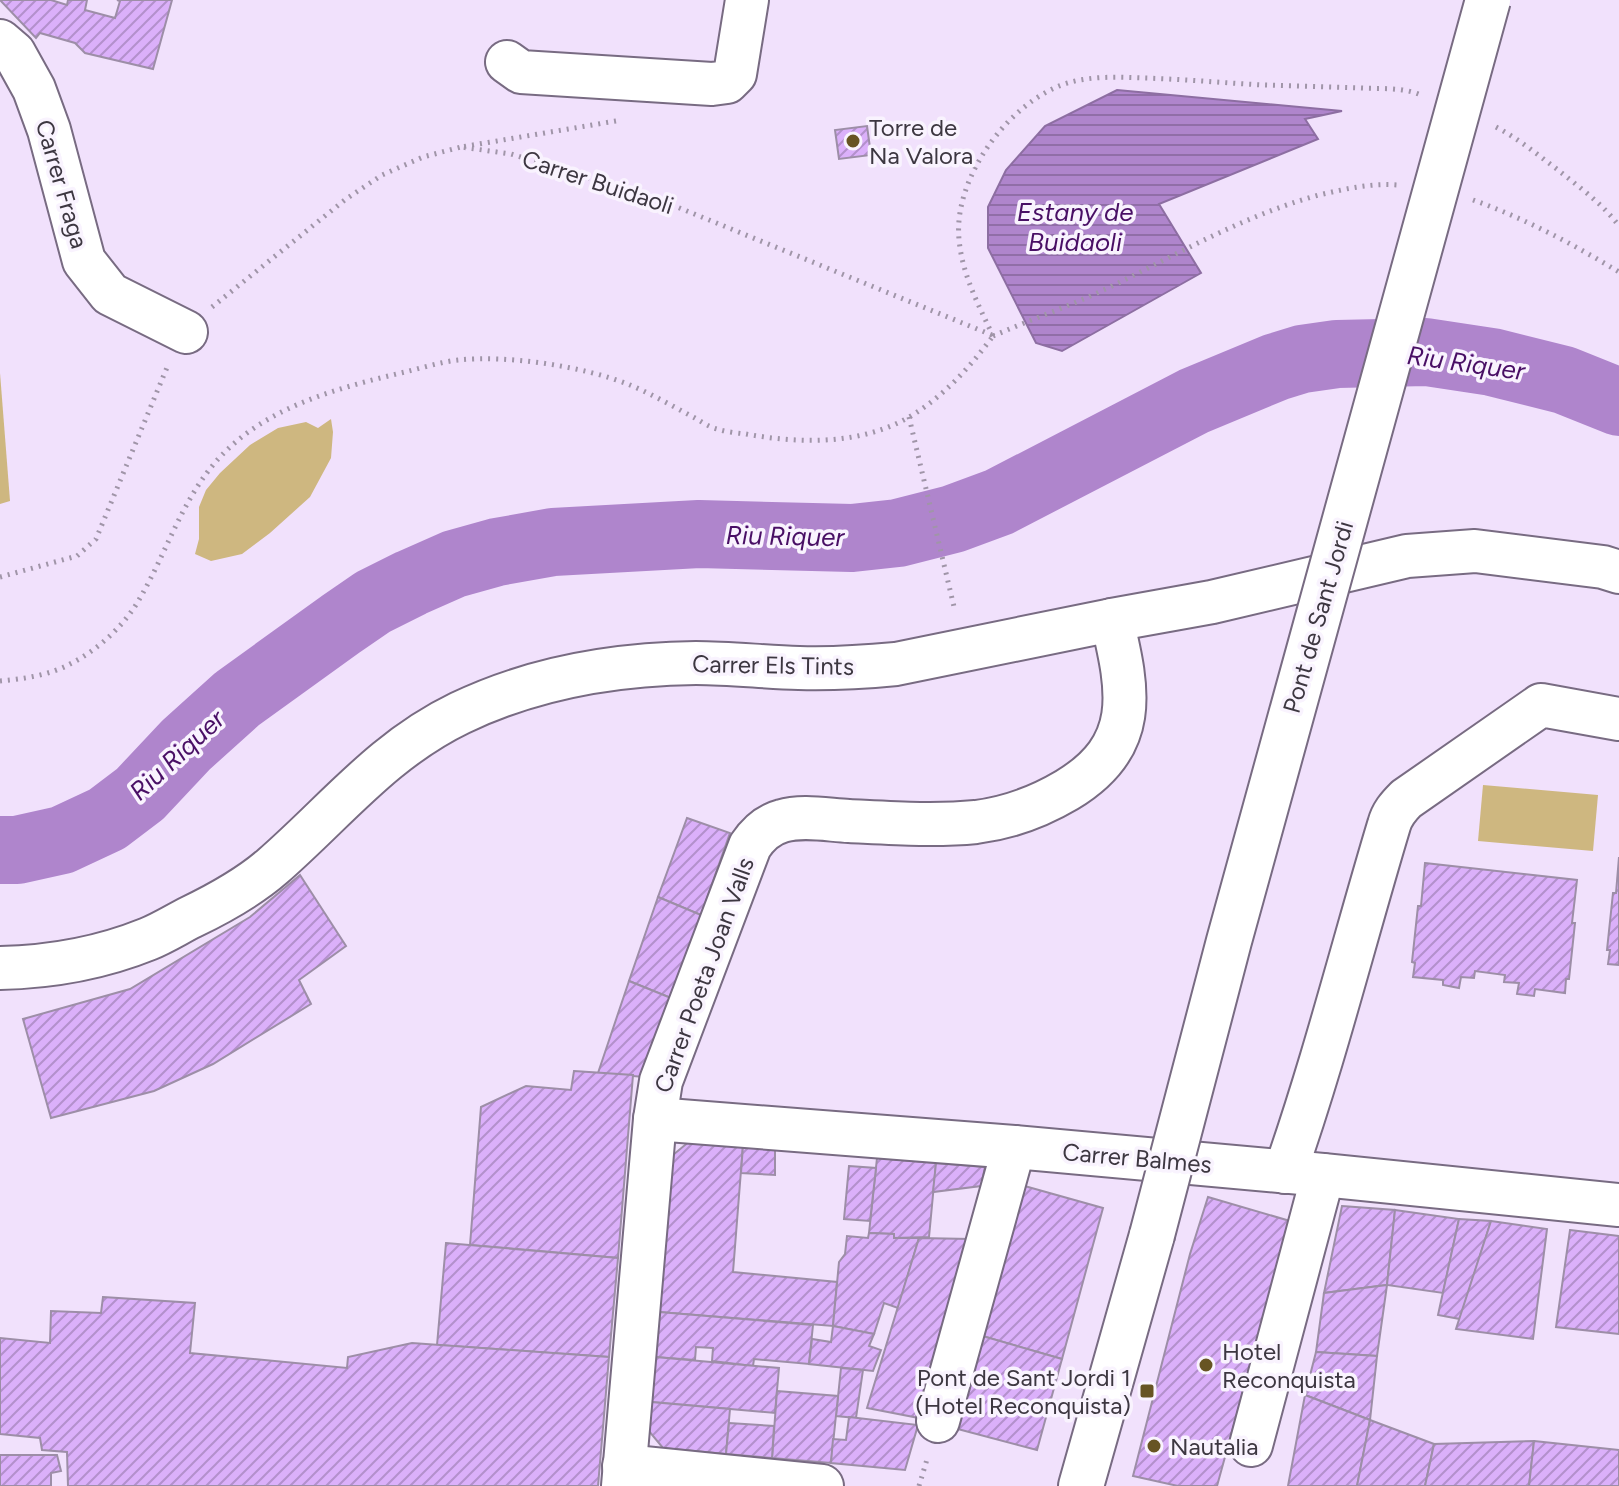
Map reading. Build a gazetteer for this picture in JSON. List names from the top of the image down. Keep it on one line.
{"streets":{"main road":["Pont de Sant Jordi"],"street":["Carrer Fraga","Carrer Els Tints","Carrer Poeta Joan Valls","Carrer Balmes"],"path":["Carrer Buidaoli"]},"crossings":[["Carrer Els Tints","Carrer Poeta Joan Valls"],["Carrer Poeta Joan Valls","Carrer Balmes"]],"water":["Estany de Buidaoli","Riu Riquer"],"places":{"other":["Torre de Na Valora","Hotel Reconquista","Nautalia"],"transit":["Pont de Sant Jordi 1 (Hotel Reconquista)"]}}
